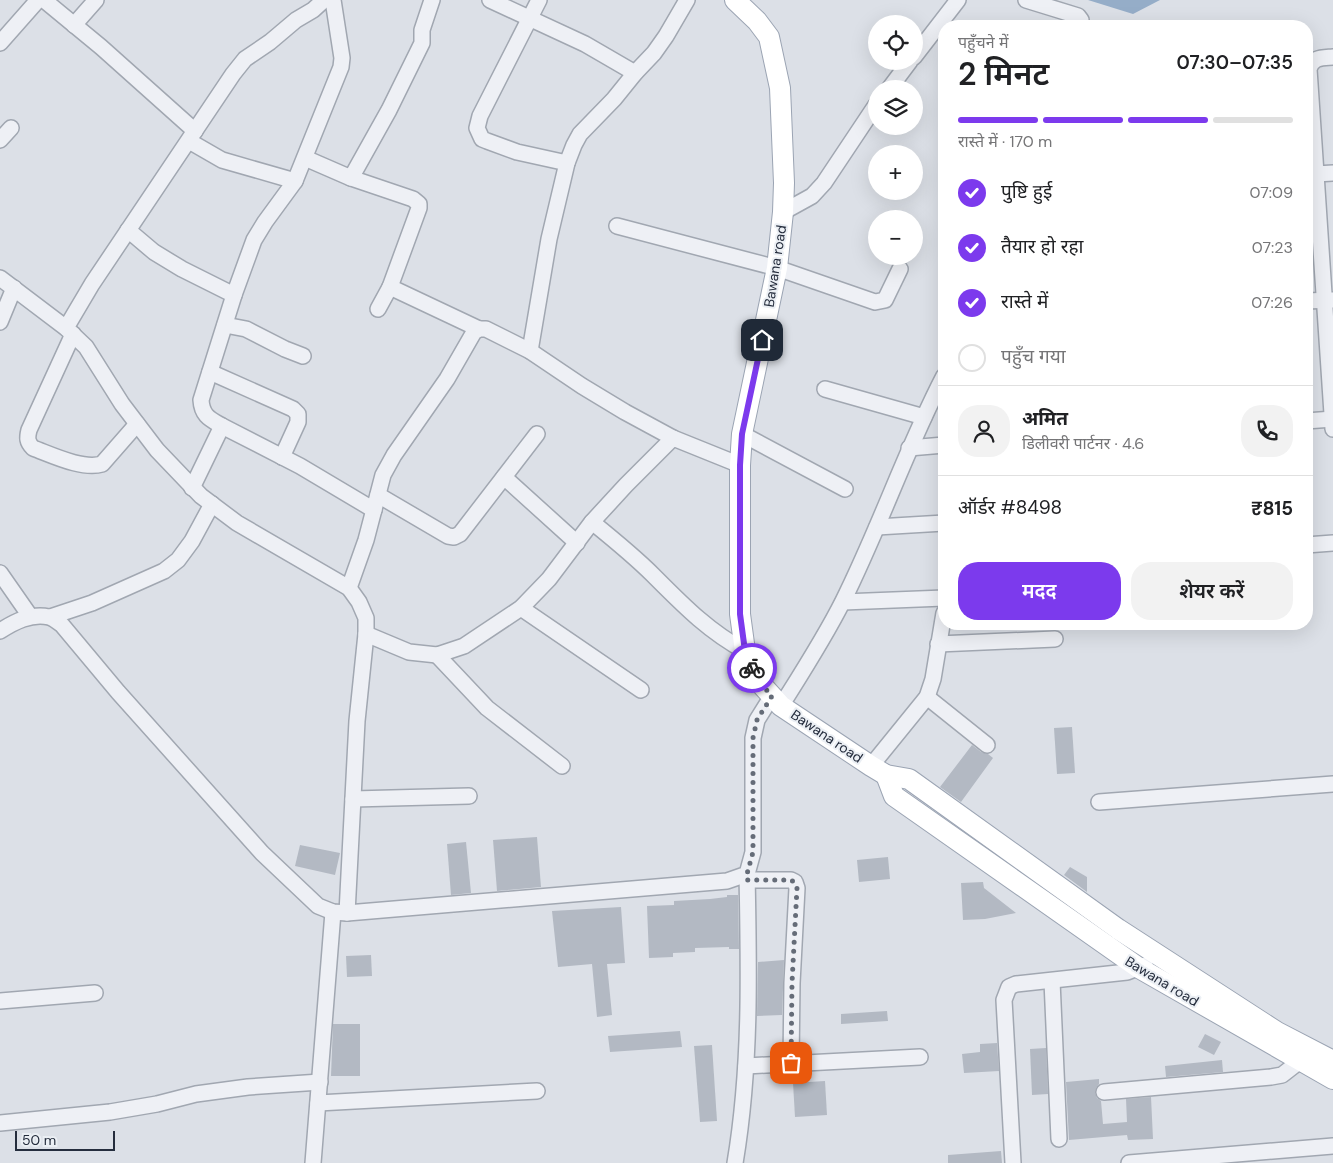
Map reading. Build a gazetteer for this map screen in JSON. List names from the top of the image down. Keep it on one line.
{"streets":{"main road":["Bawana road"]},"scale_bar":"50 m","page":{"map_buttons":["+","−"],"heading":["2 मिनट","पहुँचने में","07:30–07:35"],"panel":["अमित","डिलीवरी पार्टनर · 4.6","ऑर्डर #8498","₹815"],"bar":"रास्ते में · 170 m","list":[["पुष्टि हुई","07:09"],["तैयार हो रहा","07:23"],["रास्ते में","07:26"],"पहुँच गया"],"buttons":["मदद","शेयर करें"],"scale":"50 m"}}
